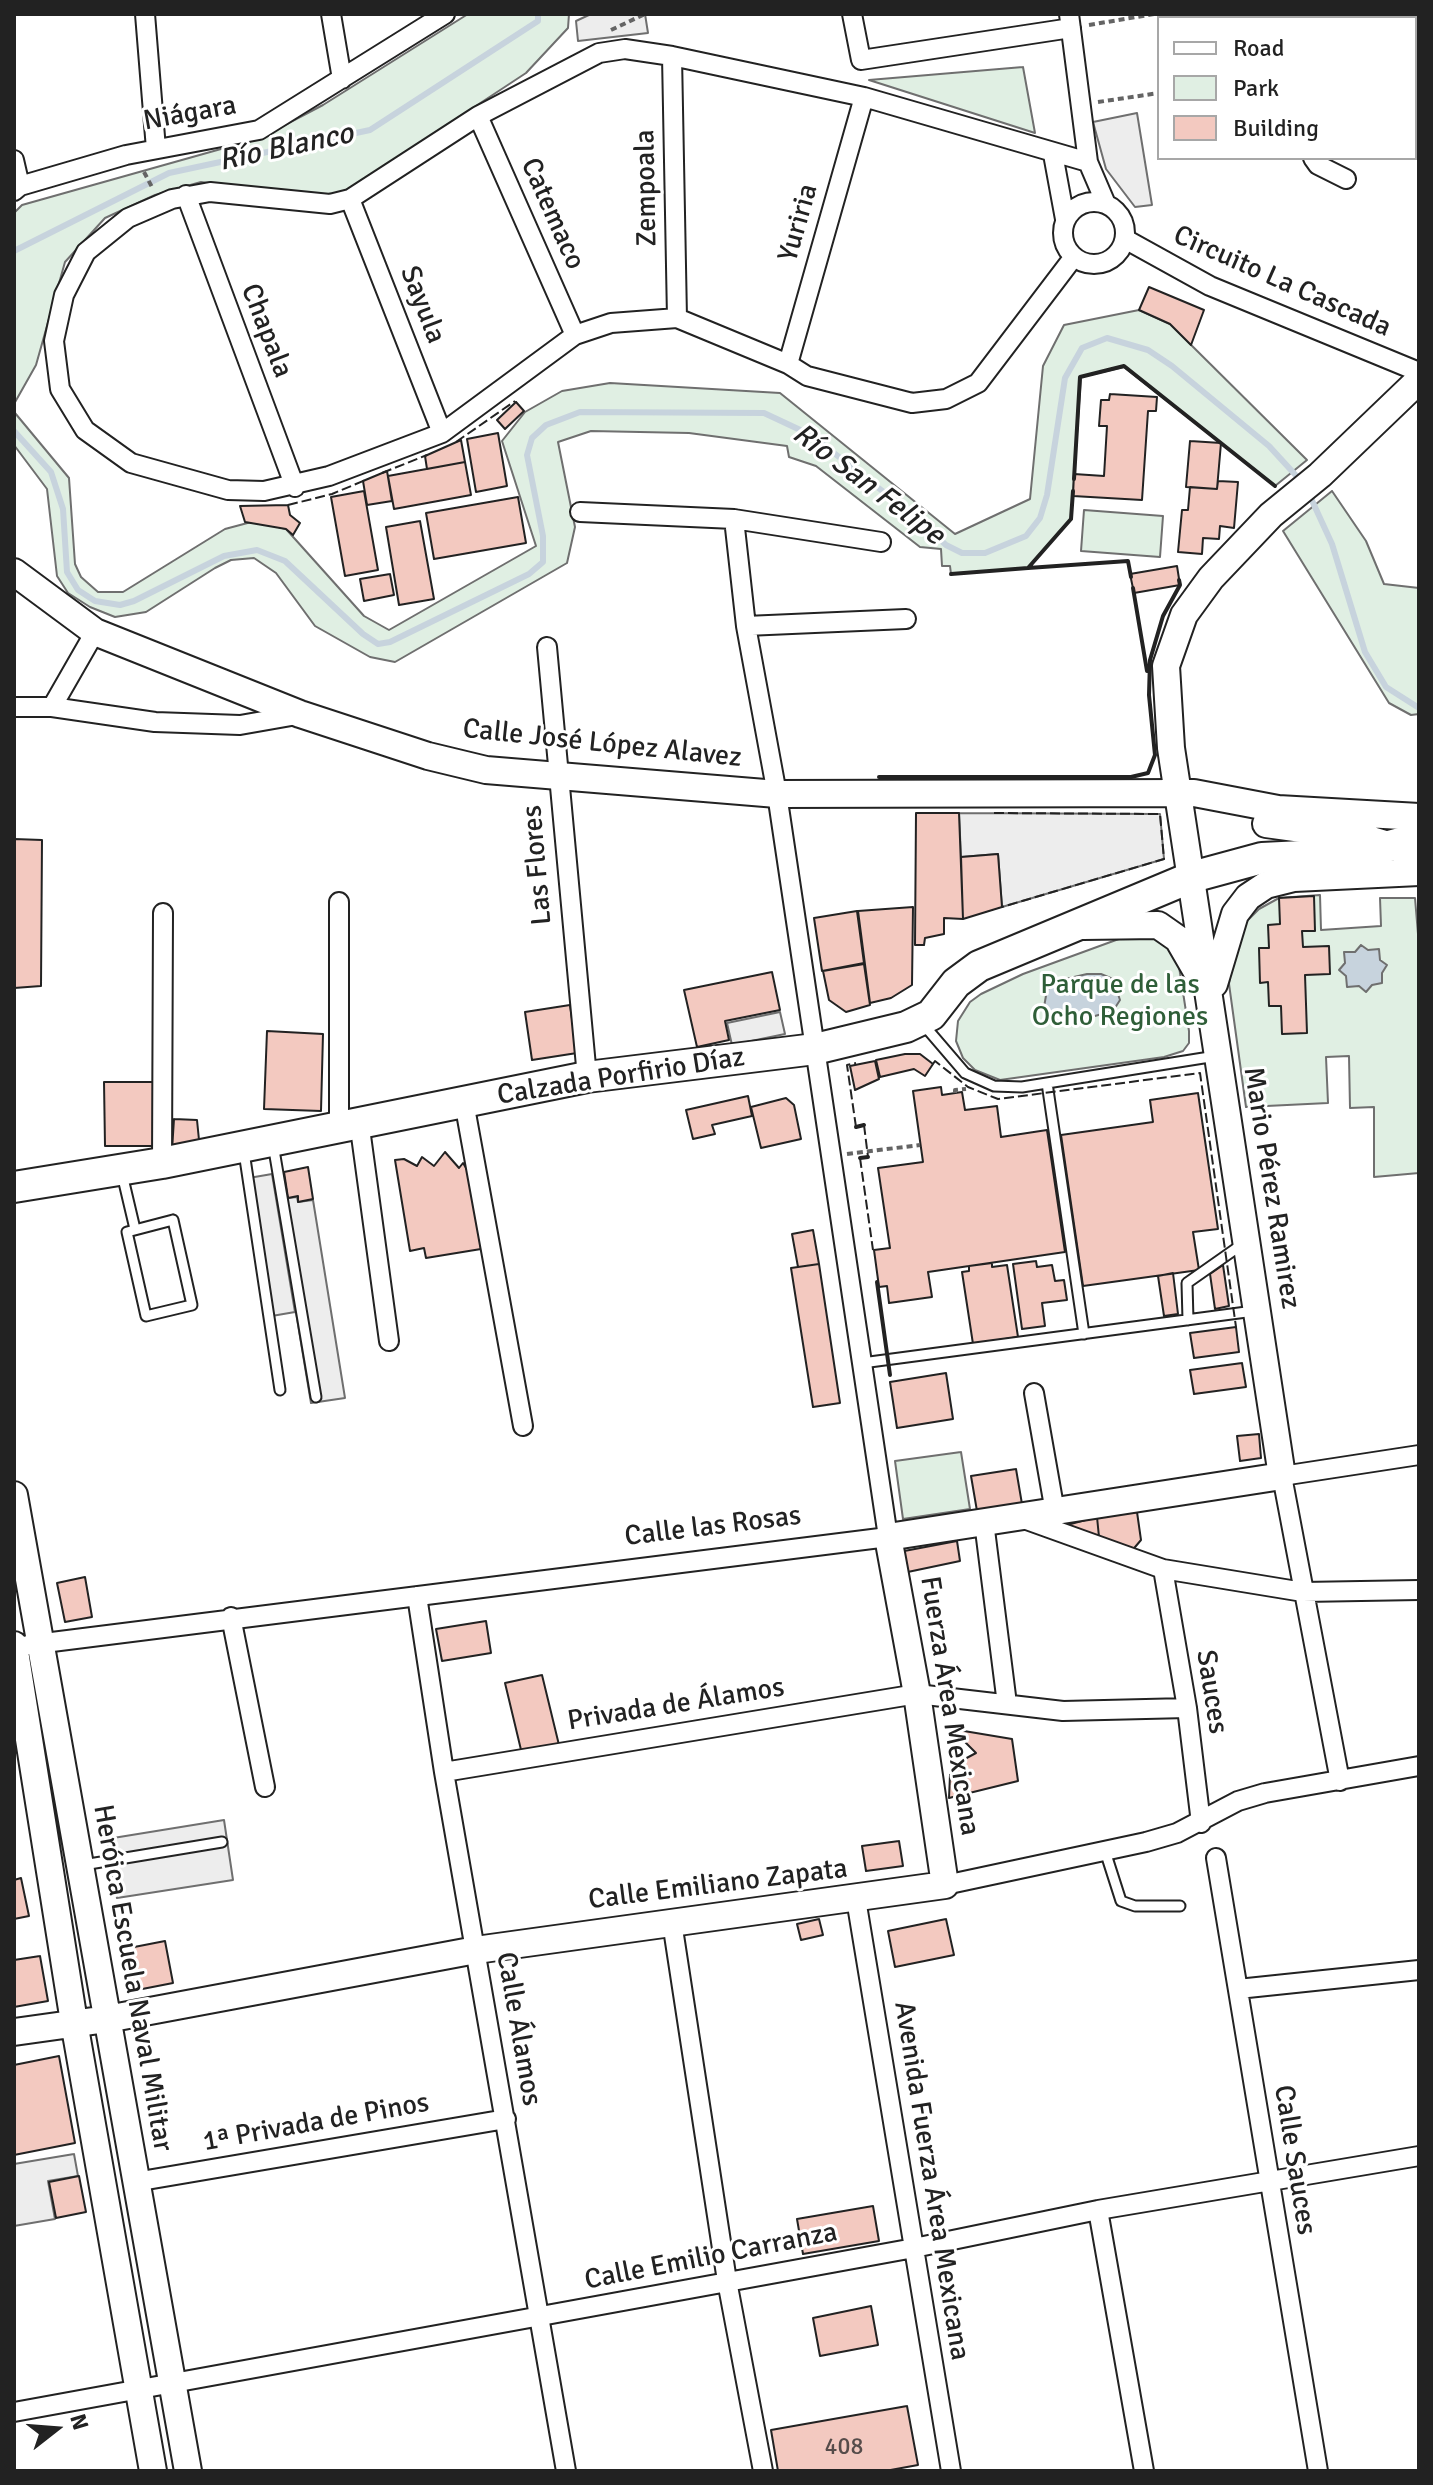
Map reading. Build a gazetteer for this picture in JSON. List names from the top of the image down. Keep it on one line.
{"streets":{"main road":["Calzada Porfirio Díaz"],"street":["Niágara","Zempoala","Catemaco","Yuriria","Circuito La Cascada","Sayula","Chapala","Calle José López Alavez","Las Flores","Mario Pérez Ramirez","Calle las Rosas","Sauces","Privada de Álamos","Fuerza Área Mexicana","Calle Emiliano Zapata","Heróica Escuela Naval Militar","Calle Álamos","1ª Privada de Pinos","Calle Sauces","Avenida Fuerza Área Mexicana","Calle Emilio Carranza"]},"crossings":[["Calle José López Alavez","Las Flores"],["Calle José López Alavez","Mario Pérez Ramirez"],["Las Flores","Calzada Porfirio Díaz"],["Mario Pérez Ramirez","Calle las Rosas"],["Mario Pérez Ramirez","Calle Emiliano Zapata"],["Calle las Rosas","Fuerza Área Mexicana"],["Calle las Rosas","Heróica Escuela Naval Militar"],["Calle las Rosas","Calle Álamos"],["Sauces","Privada de Álamos"],["Sauces","Calle Emiliano Zapata"],["Privada de Álamos","Fuerza Área Mexicana"],["Privada de Álamos","Calle Álamos"],["Fuerza Área Mexicana","Calle Emiliano Zapata"],["Calle Emiliano Zapata","Heróica Escuela Naval Militar"],["Calle Emiliano Zapata","Calle Álamos"],["Calle Emiliano Zapata","Avenida Fuerza Área Mexicana"],["Heróica Escuela Naval Militar","1ª Privada de Pinos"],["Heróica Escuela Naval Militar","Calle Emilio Carranza"],["Calle Álamos","1ª Privada de Pinos"],["Calle Álamos","Calle Emilio Carranza"],["Calle Sauces","Calle Emilio Carranza"],["Avenida Fuerza Área Mexicana","Calle Emilio Carranza"]],"water":["Río Blanco","Río San Felipe"],"parks":["Parque de las Ocho Regiones"],"house_numbers":["408"],"legend":["Road","Park","Building"],"north":"right"}
